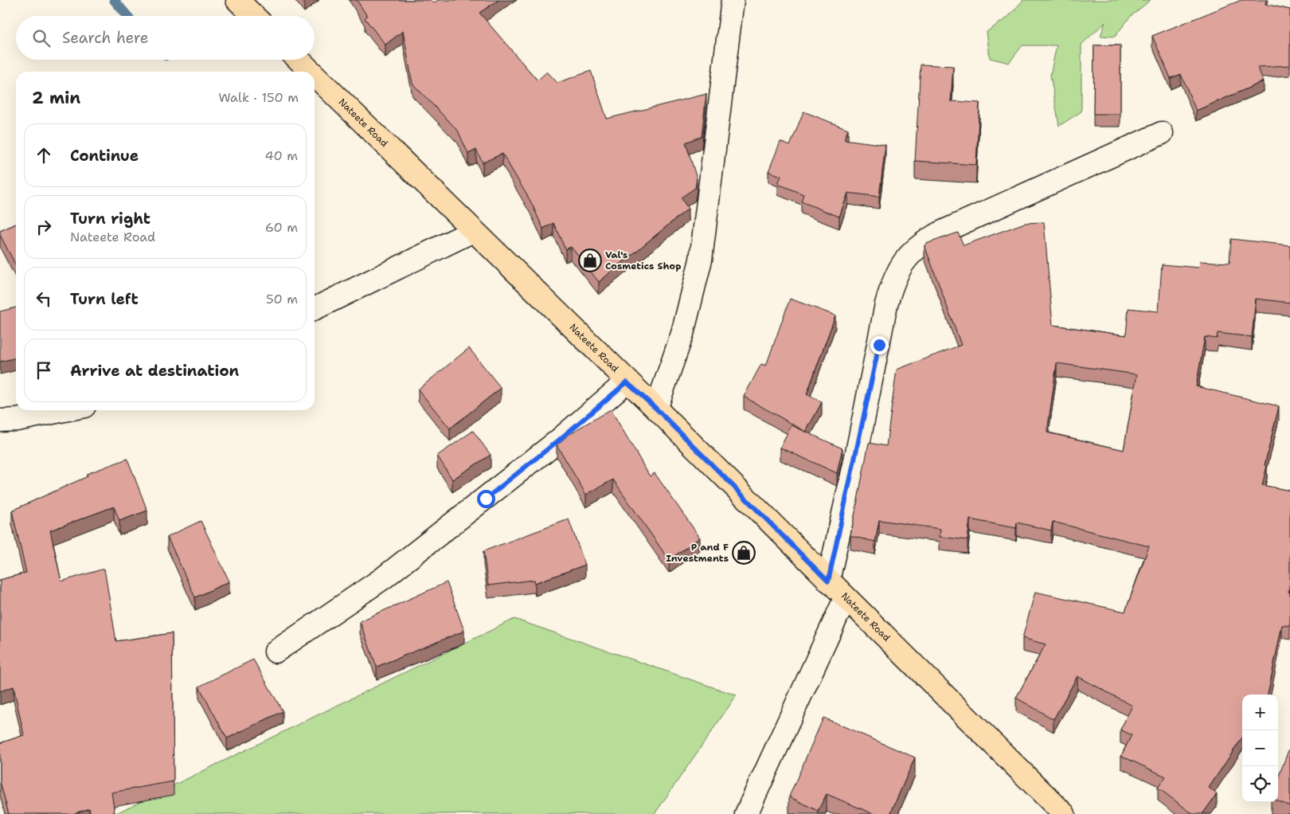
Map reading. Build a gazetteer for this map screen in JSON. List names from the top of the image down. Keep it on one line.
{"streets":{"main road":["Nateete Road"]},"places":{"shop":["Val's Cosmetics Shop","P and F Investments"]},"page":{"search":"Search here","heading":["2 min","Walk · 150 m"],"list":[["Continue","40 m"],["Turn right","Nateete Road","60 m"],["Turn left","50 m"],"Arrive at destination"],"map_buttons":["+","−"]}}
